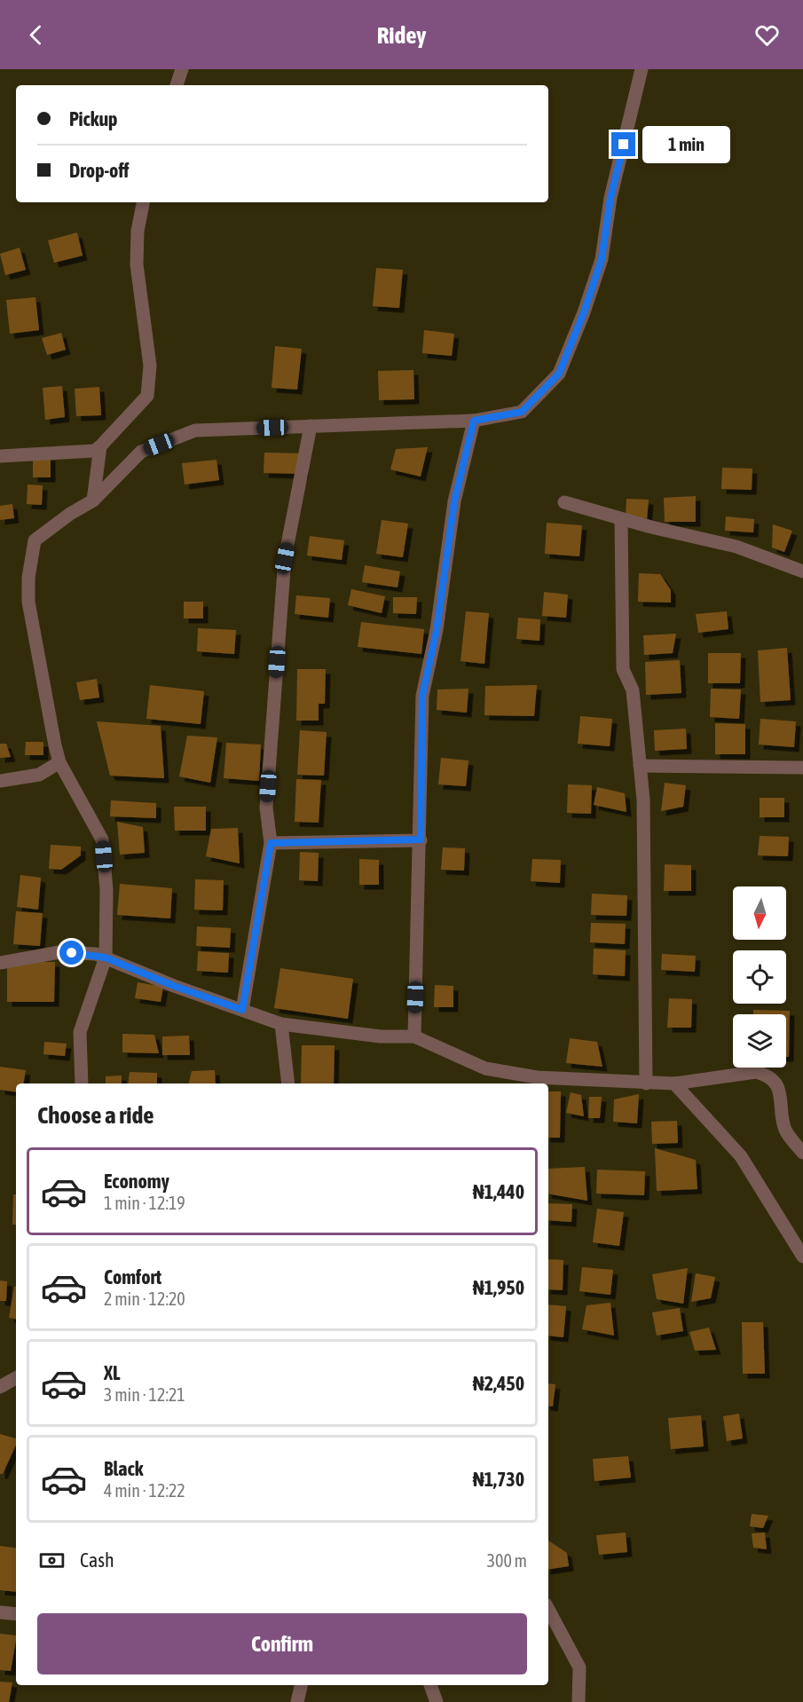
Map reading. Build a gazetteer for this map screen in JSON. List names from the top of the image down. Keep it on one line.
{"north":"bottom","page":{"header":"Ridey","banner":["Pickup","Drop-off"],"bubble":"1 min","heading":"Choose a ride","list":[{"name":"Economy","note":"1 min · 12:19","value":"₦1,440"},{"name":"Comfort","note":"2 min · 12:20","value":"₦1,950"},{"name":"XL","note":"3 min · 12:21","value":"₦2,450"},{"name":"Black","note":"4 min · 12:22","value":"₦1,730"}],"pay":["Cash","300 m"],"buttons":"Confirm"}}
